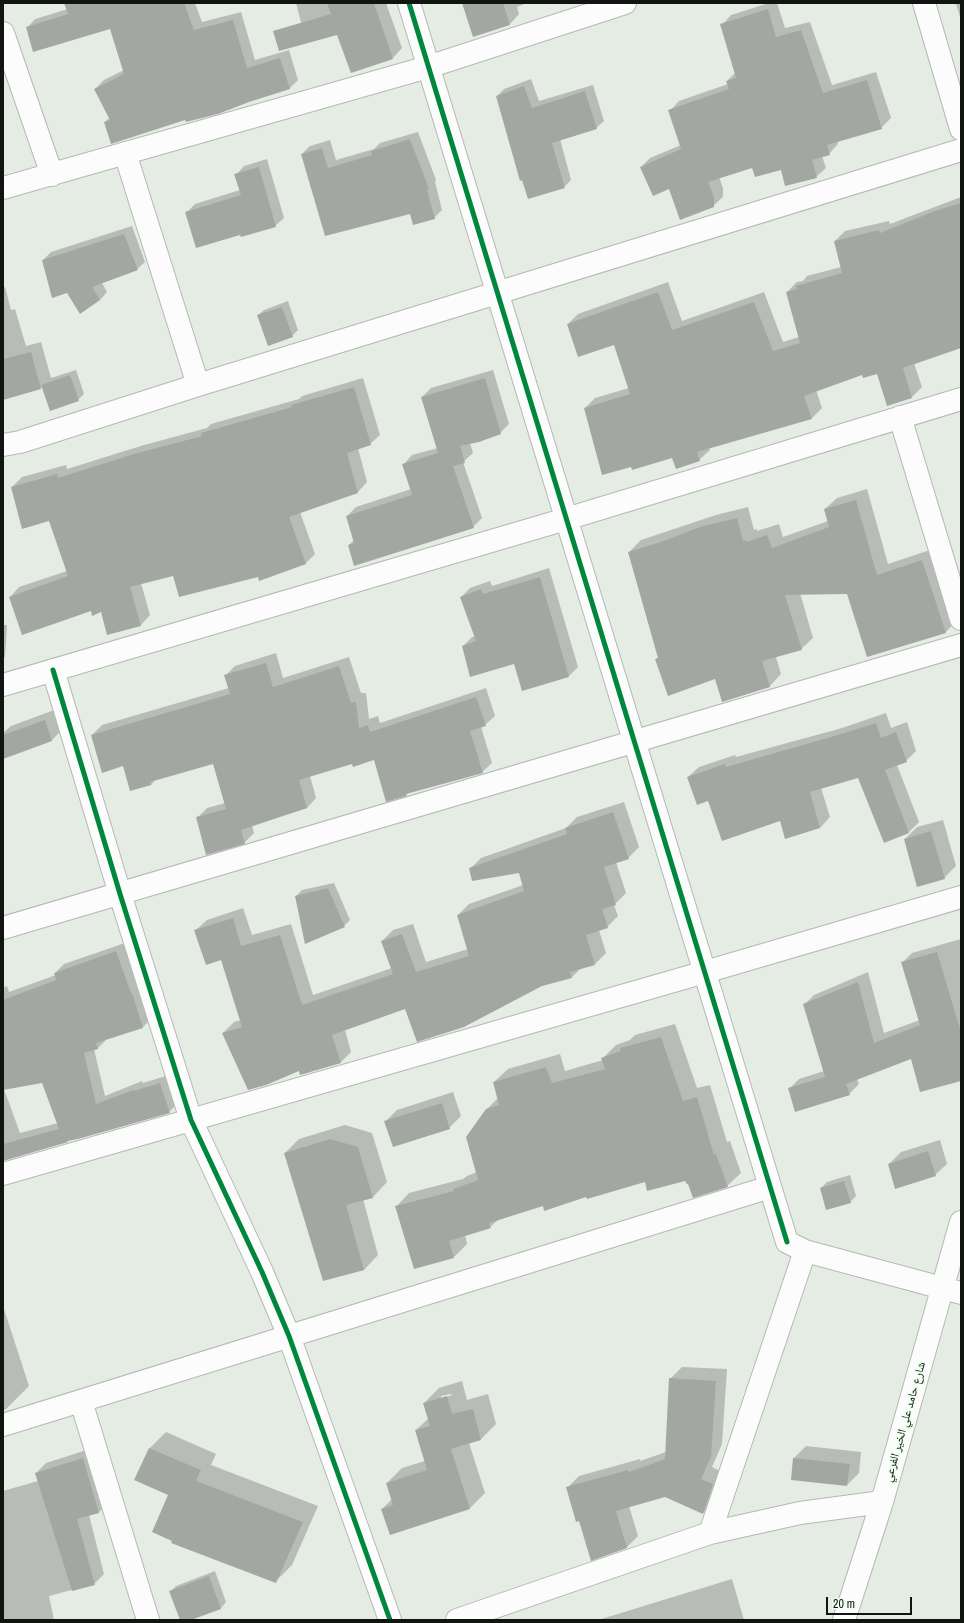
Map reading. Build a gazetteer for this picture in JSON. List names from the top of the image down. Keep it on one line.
{"streets":{"street":["شارع حامد علي الخير الفرعي"]},"scale_bar":"20 m"}
